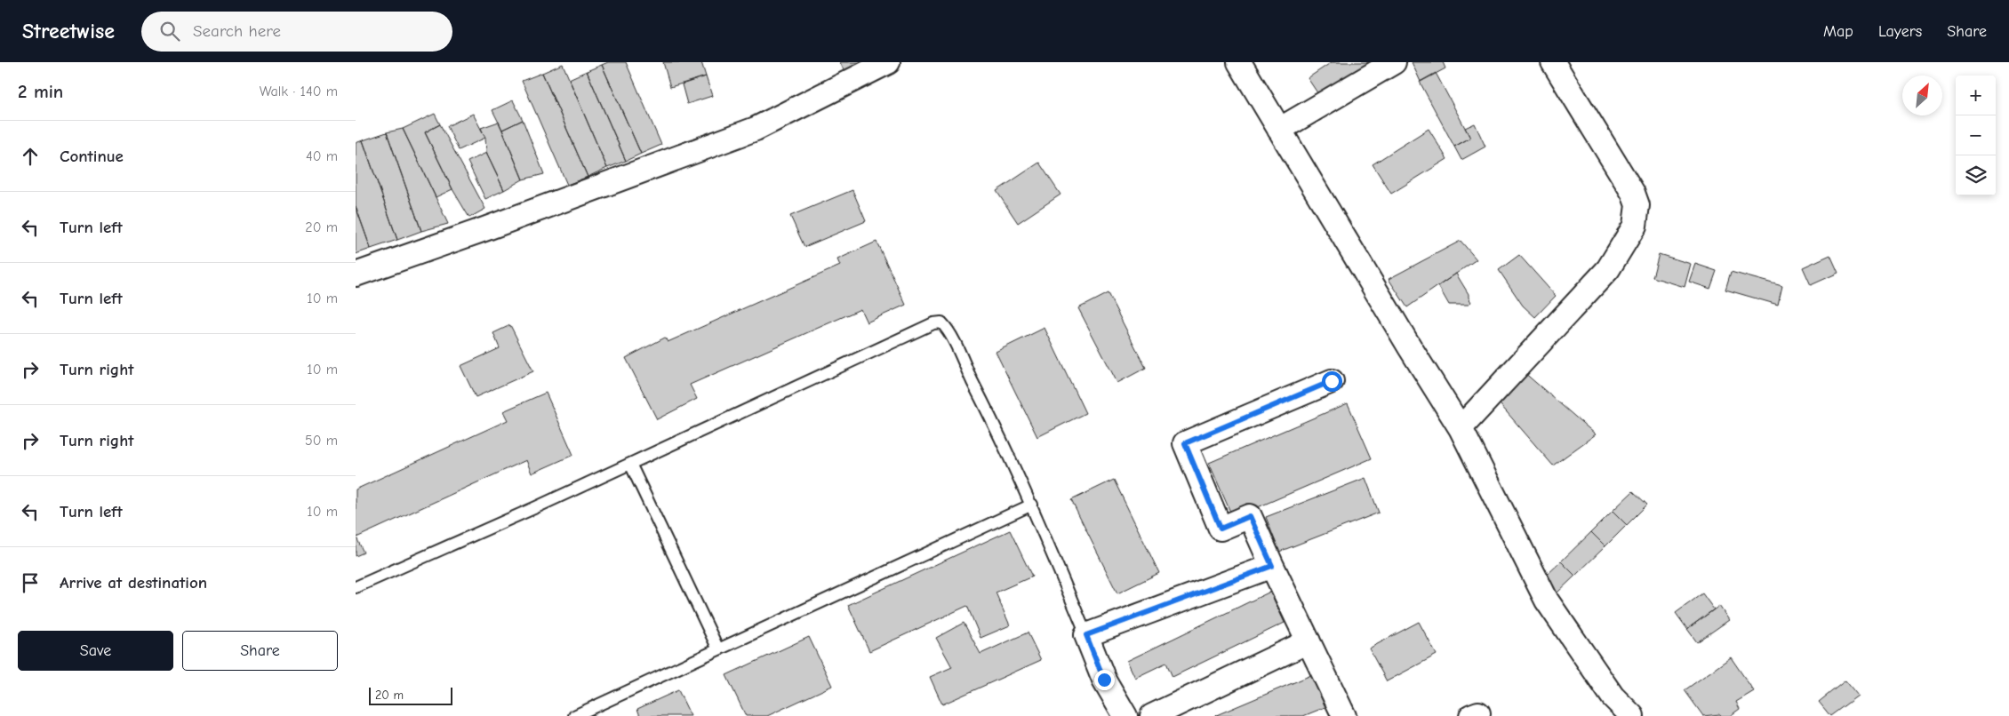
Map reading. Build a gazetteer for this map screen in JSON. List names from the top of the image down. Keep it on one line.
{"scale_bar":"20 m","north":"top right","page":{"header":"Streetwise","search":"Search here","nav":["Map","Layers","Share"],"heading":["2 min","Walk · 140 m"],"map_buttons":["+","−"],"list":[["Continue","40 m"],["Turn left","20 m"],["Turn left","10 m"],["Turn right","10 m"],["Turn right","50 m"],["Turn left","10 m"],"Arrive at destination"],"buttons":["Save","Share"],"scale":"20 m"}}
